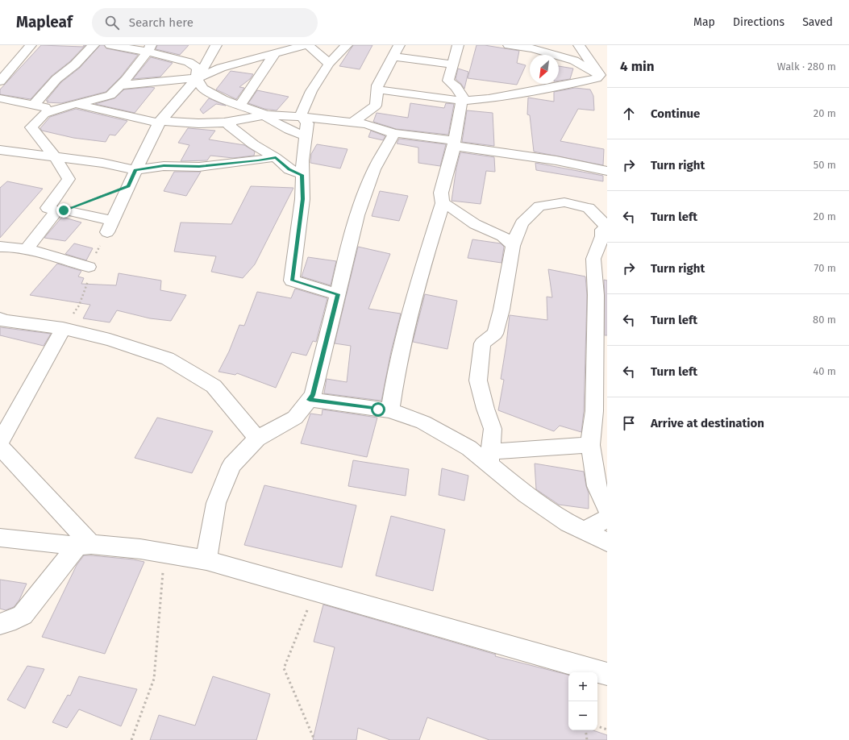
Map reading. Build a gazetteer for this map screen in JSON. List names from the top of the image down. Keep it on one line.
{"north":"bottom left","page":{"header":"Mapleaf","search":"Search here","nav":["Map","Directions","Saved"],"heading":["4 min","Walk · 280 m"],"list":[["Continue","20 m"],["Turn right","50 m"],["Turn left","20 m"],["Turn right","70 m"],["Turn left","80 m"],["Turn left","40 m"],"Arrive at destination"],"map_buttons":["+","−"]}}
